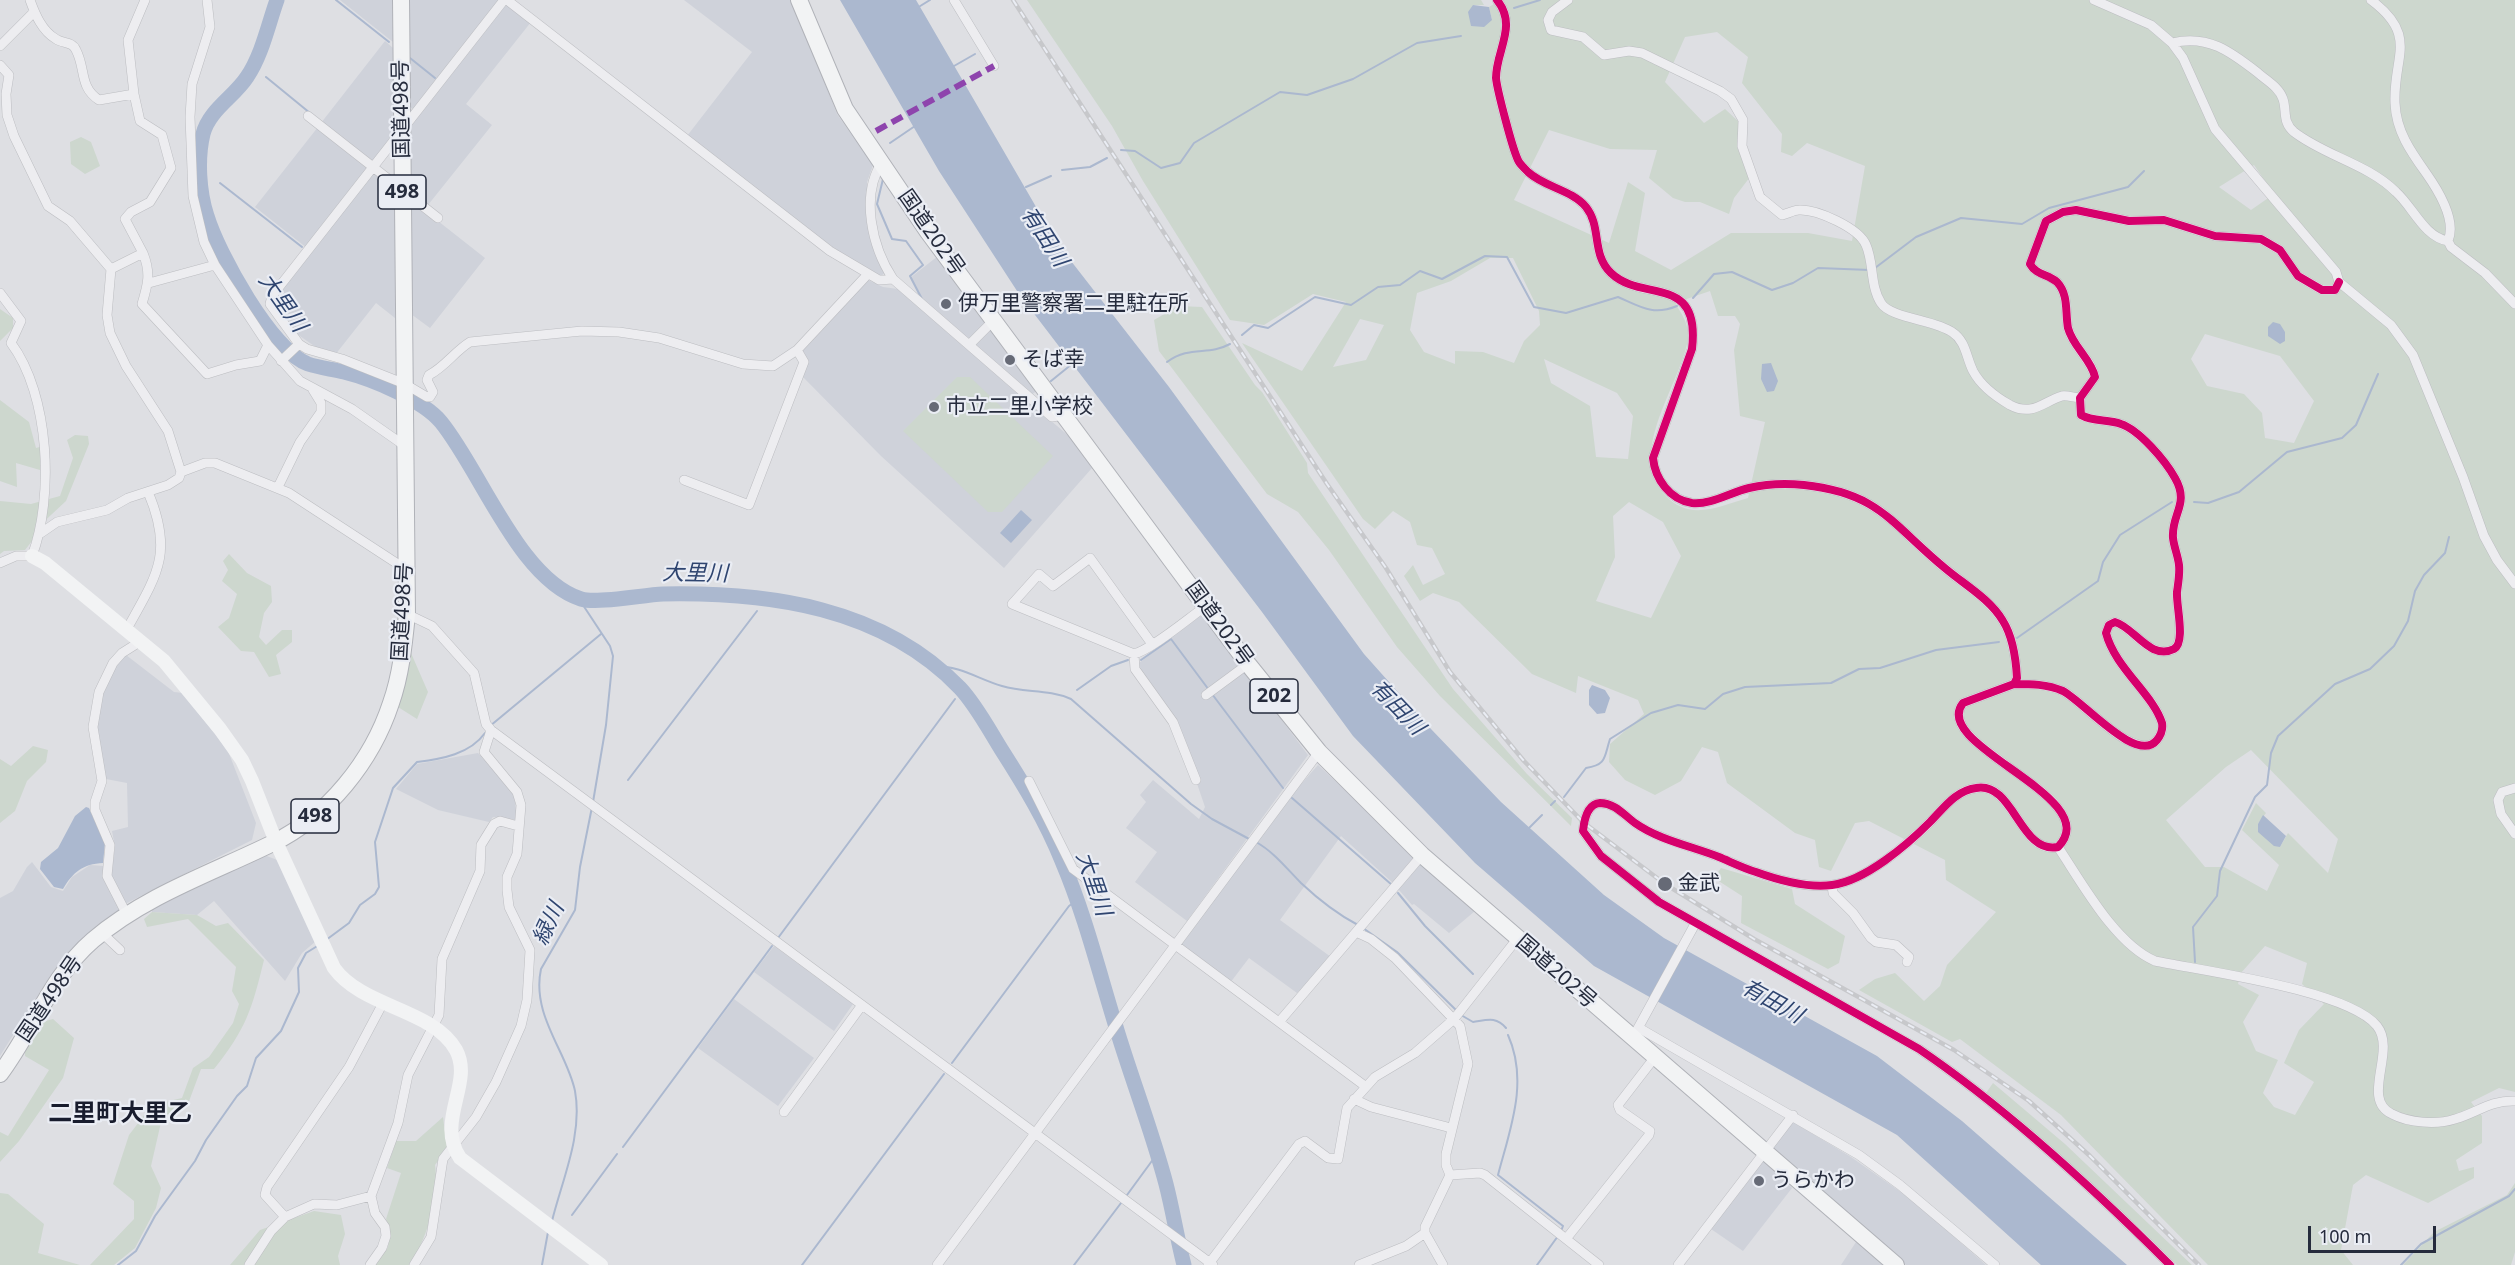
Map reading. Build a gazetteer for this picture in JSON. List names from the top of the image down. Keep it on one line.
{"streets":{"highway":["国道498号","498","国道202号","202"]},"districts":["二里町大里乙"],"water":["有田川","大里川","緑川"],"places":["伊万里警察署二里駐在所","そば幸","市立二里小学校","金武","うらかわ"],"scale_bar":"100 m"}
